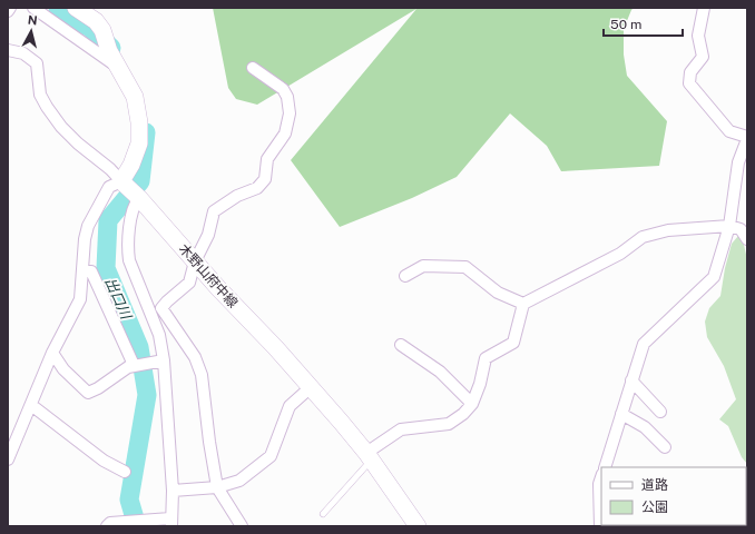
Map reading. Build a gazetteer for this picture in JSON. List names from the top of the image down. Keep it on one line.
{"streets":{"main road":["木野山府中線"]},"water":["出口川"],"legend":["道路","公園"],"scale_bar":"50 m","north":"top"}
